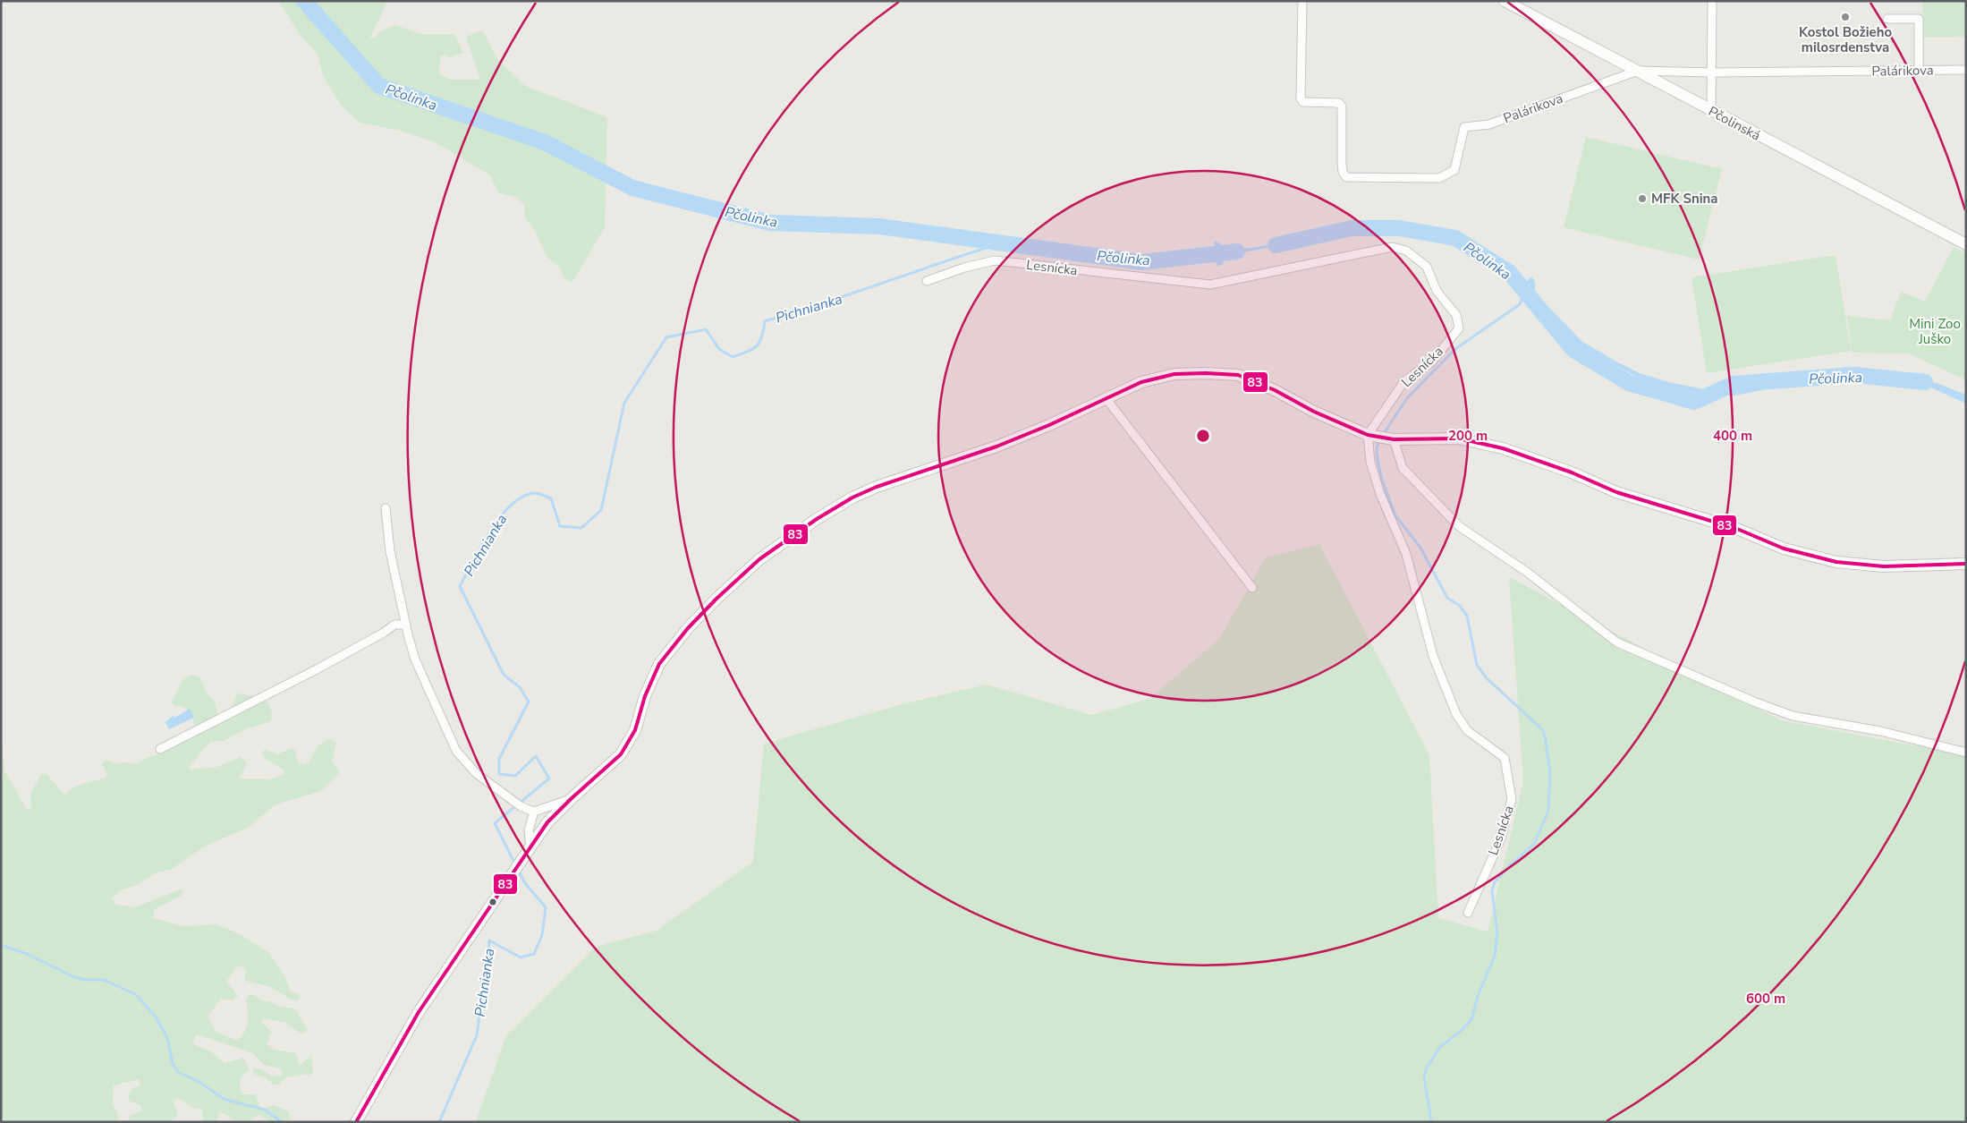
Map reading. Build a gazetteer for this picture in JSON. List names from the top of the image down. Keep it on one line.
{"streets":{"street":["Palárikova","Pčolinská","Lesnícka"]},"crossings":[["Palárikova","Pčolinská"]],"water":["Pčolinka","Pichnianka"],"parks":["Mini Zoo Juško"],"places":["Kostol Božieho milosrdenstva","MFK Snina"],"lines":["transit line 83"],"rings":["200 m","400 m","600 m"]}
